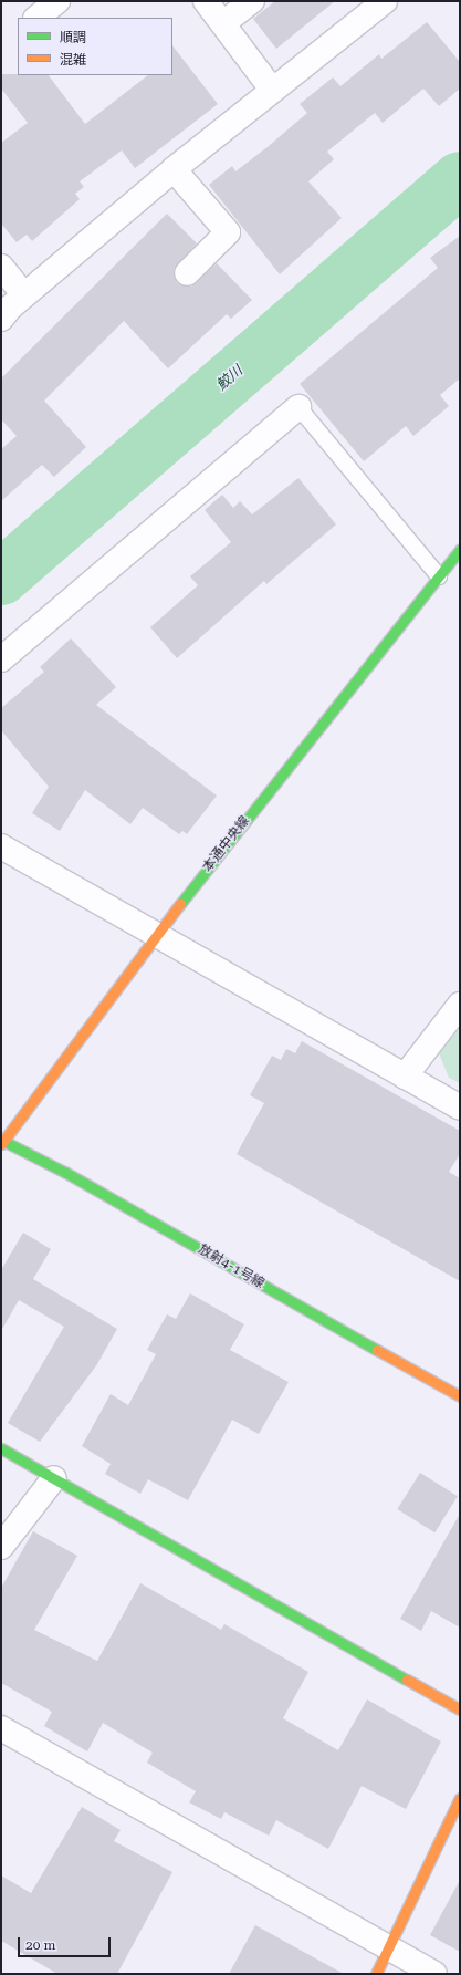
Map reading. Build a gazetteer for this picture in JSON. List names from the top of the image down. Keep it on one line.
{"streets":{"street":["本通中央線","放射4-1号線"]},"crossings":[["本通中央線","放射4-1号線"]],"water":["鮫川"],"legend":["順調","混雑"],"scale_bar":"20 m"}
